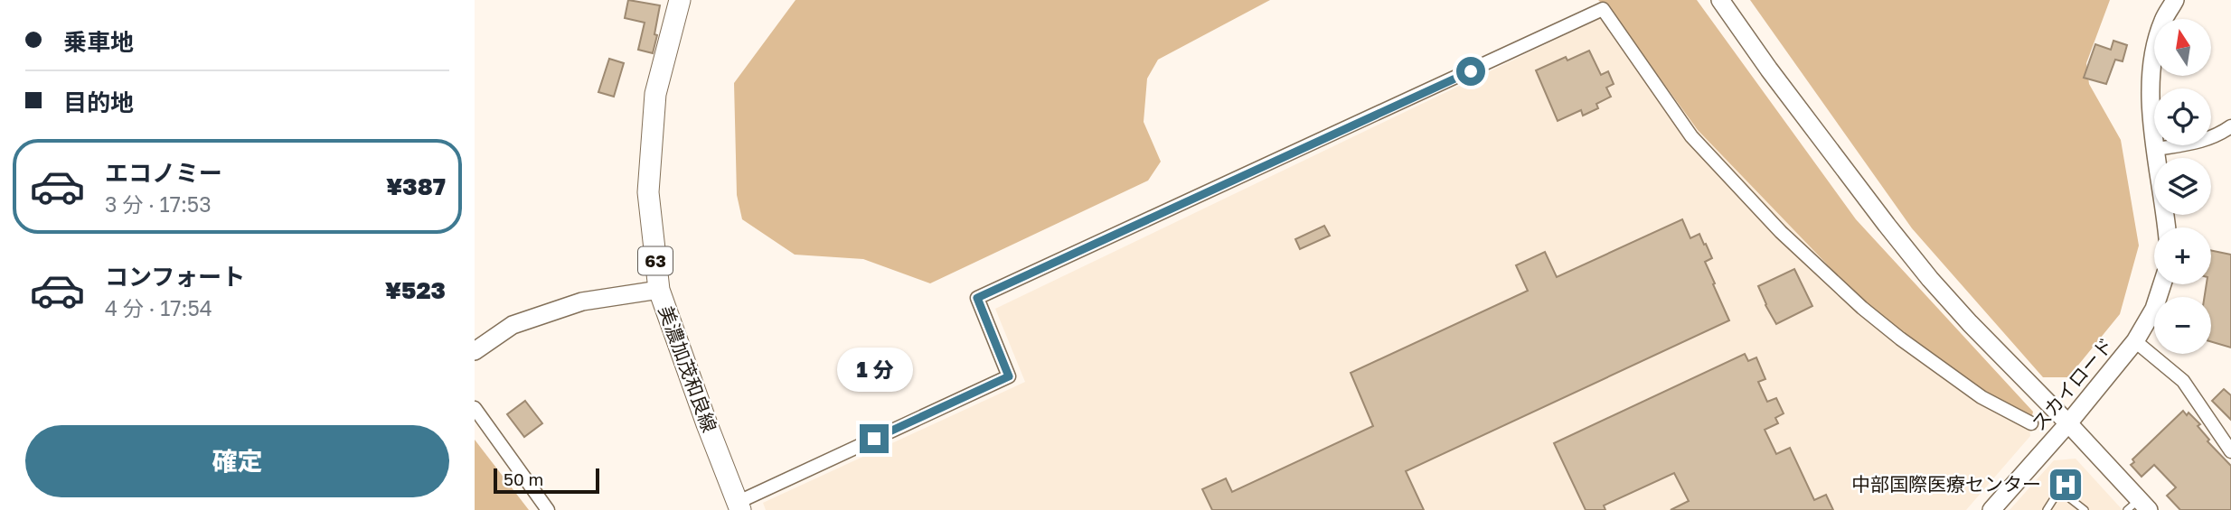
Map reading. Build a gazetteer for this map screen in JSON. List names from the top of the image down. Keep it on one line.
{"streets":{"main road":["63","美濃加茂和良線"],"street":["スカイロード"]},"places":{"hospital":["中部国際医療センター"]},"scale_bar":"50 m","north":"top","page":{"banner":["乗車地","目的地"],"map_buttons":["+","−"],"list":[{"name":"エコノミー","note":"3 分 · 17:53","value":"¥387"},{"name":"コンフォート","note":"4 分 · 17:54","value":"¥523"}],"bubble":"1 分","buttons":"確定","scale":"50 m"}}
